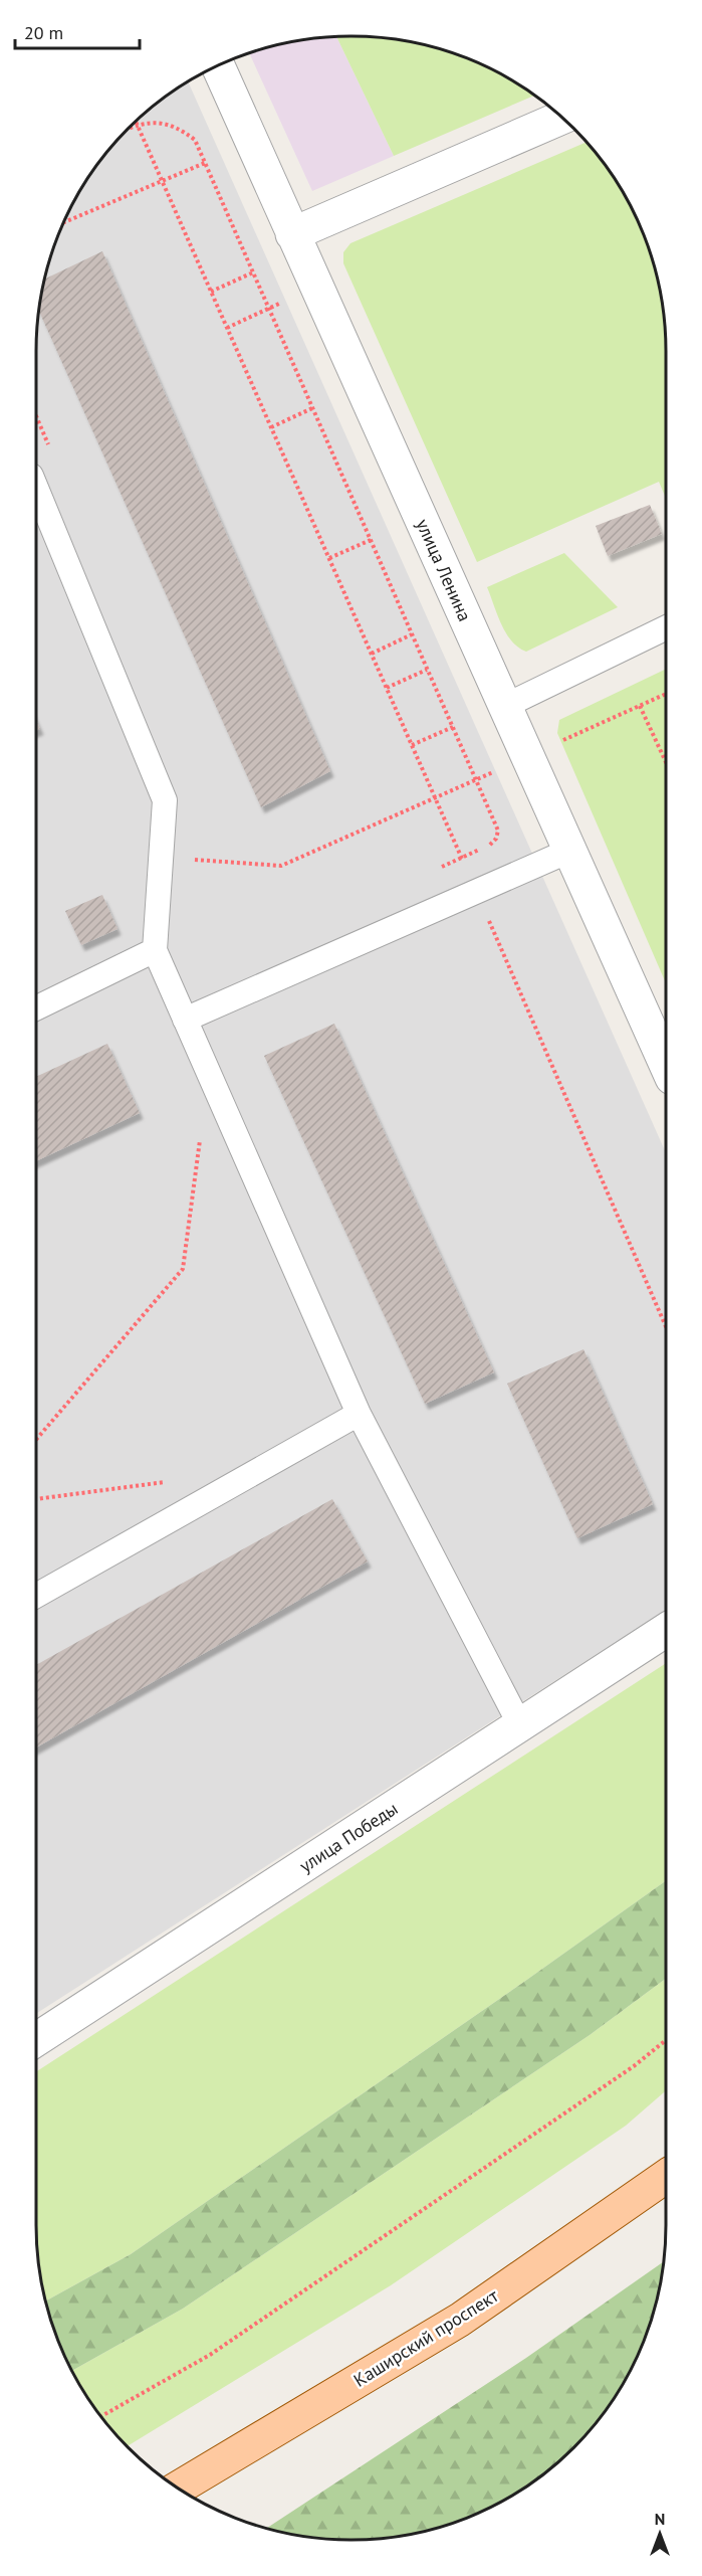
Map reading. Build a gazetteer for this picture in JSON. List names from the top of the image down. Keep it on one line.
{"streets":{"main road":["Каширский проспект"],"street":["улица Ленина","улица Победы"]},"scale_bar":"20 m","north":"top"}
